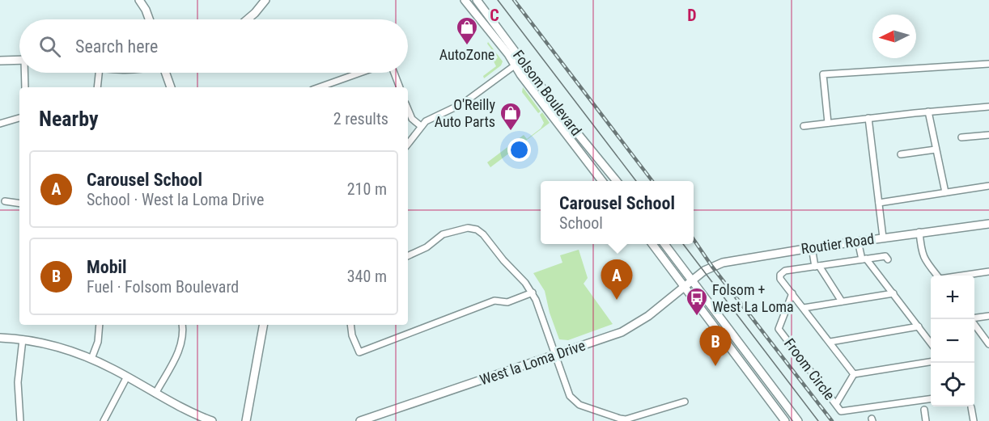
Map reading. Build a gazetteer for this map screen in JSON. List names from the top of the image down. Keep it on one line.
{"streets":{"street":["Folsom Boulevard","Routier Road","West la Loma Drive","Froom Circle"]},"crossings":[["Routier Road","West la Loma Drive"]],"places":{"shop":["AutoZone","O'Reilly Auto Parts"],"bus stop":["Folsom + West La Loma"]},"north":"left","page":{"search":"Search here","heading":["Nearby","2 results"],"list":[{"mark":"A","name":"Carousel School","note":"School · West la Loma Drive","value":"210 m"},{"mark":"B","name":"Mobil","note":"Fuel · Folsom Boulevard","value":"340 m"}],"popup":["Carousel School","School"],"pins":["A","B"],"map_buttons":["+","−"]},"grid":{"columns":["C","D"]}}
